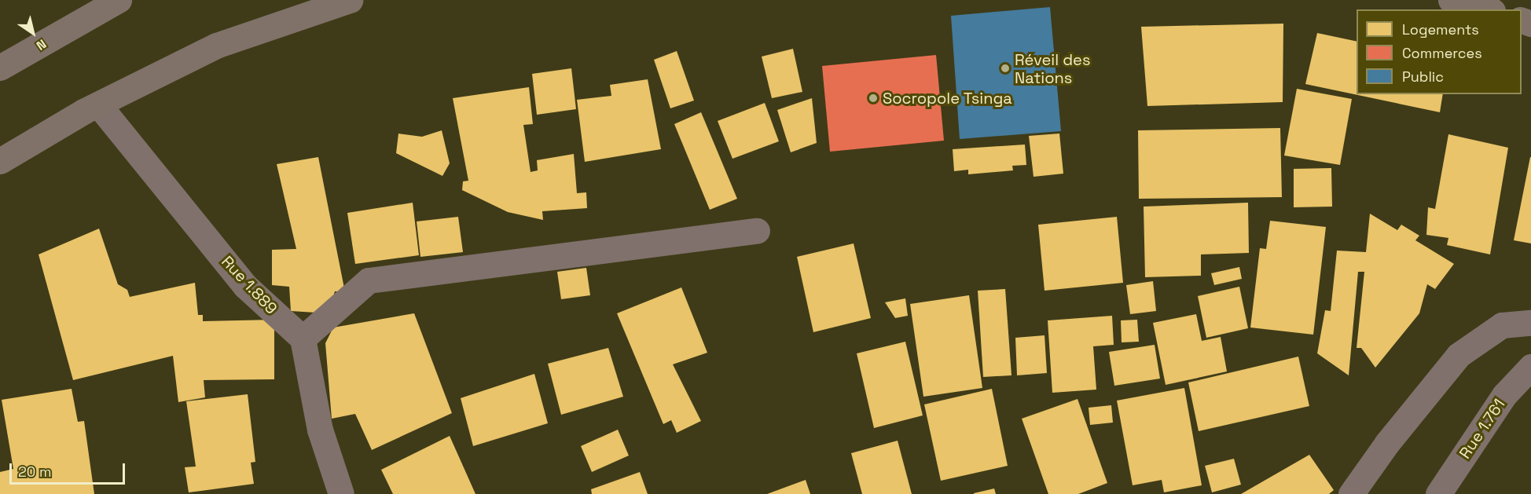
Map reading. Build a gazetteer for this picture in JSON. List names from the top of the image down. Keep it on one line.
{"streets":{"street":["Rue 1.889","Rue 1.761"]},"places":["Réveil des Nations","Socropole Tsinga"],"legend":["Logements","Commerces","Public"],"scale_bar":"20 m","north":"bottom right"}
